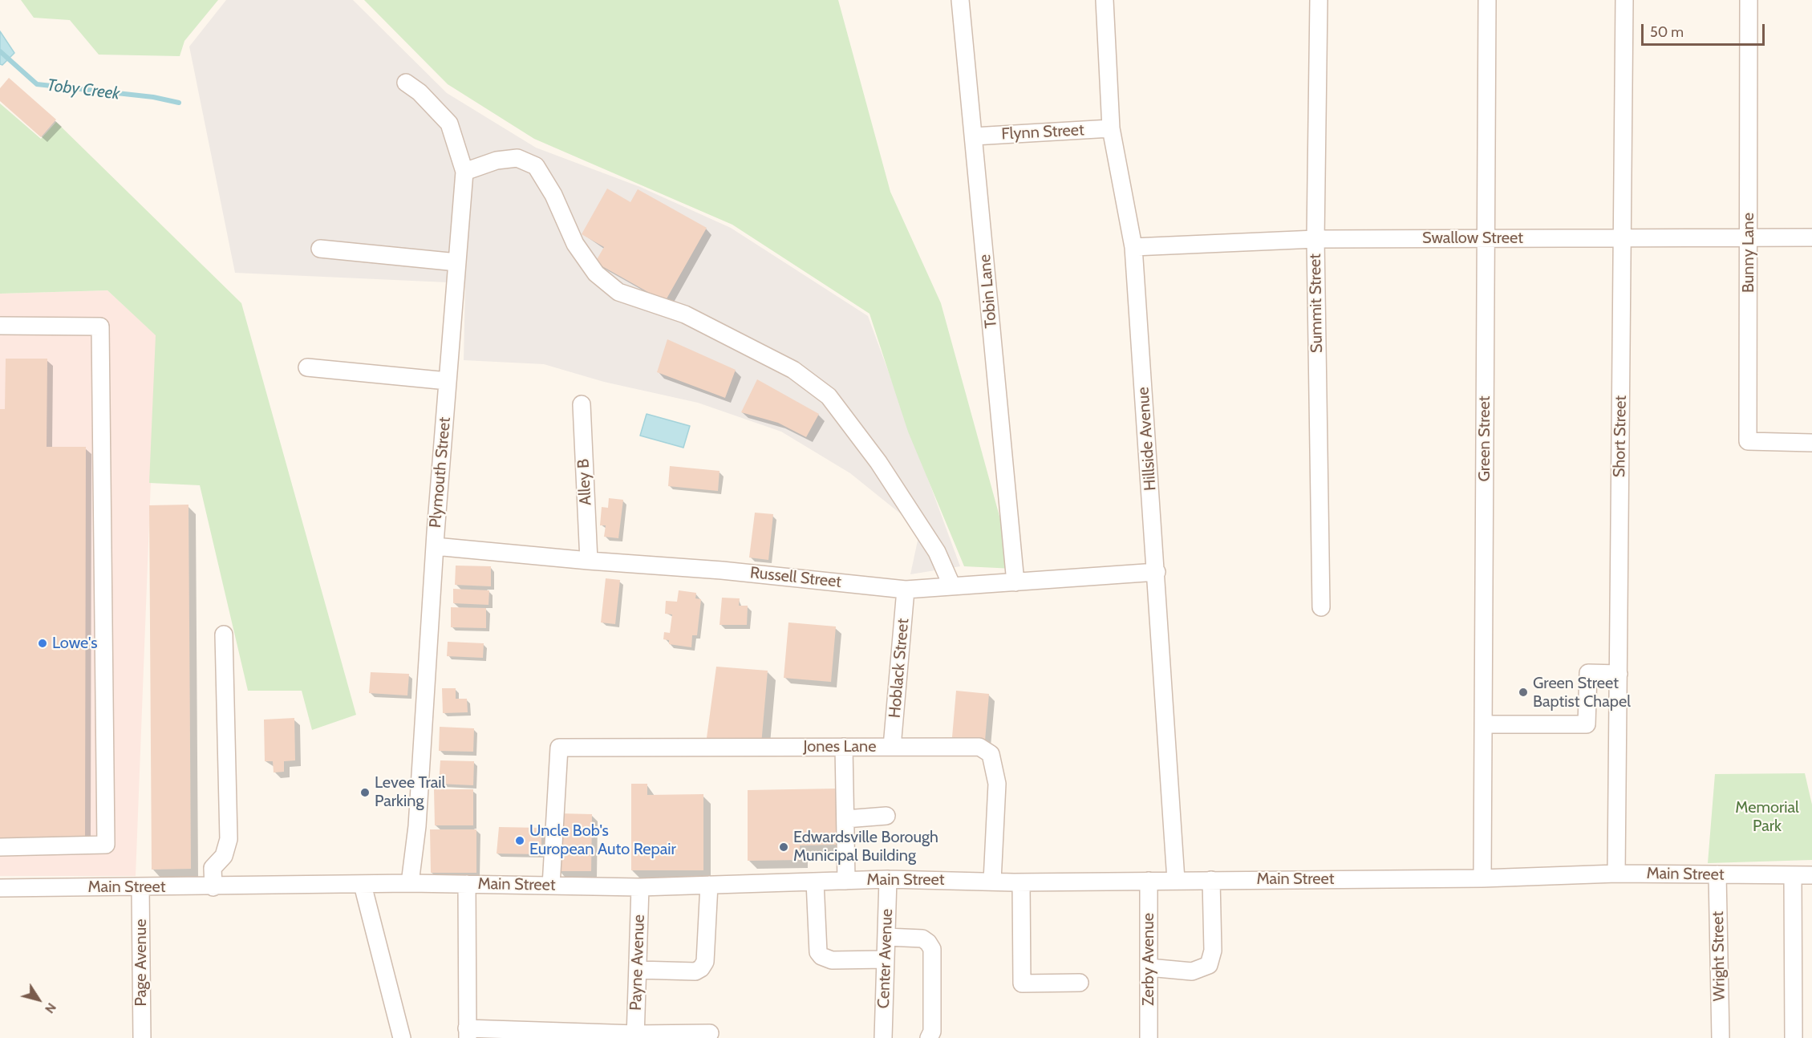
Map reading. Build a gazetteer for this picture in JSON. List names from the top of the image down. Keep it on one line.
{"streets":{"street":["Flynn Street","Swallow Street","Bunny Lane","Tobin Lane","Summit Street","Short Street","Hillside Avenue","Green Street","Plymouth Street","Alley B","Russell Street","Hoblack Street","Jones Lane","Main Street","Wright Street","Center Avenue","Zerby Avenue","Page Avenue","Payne Avenue"]},"crossings":[["Flynn Street","Tobin Lane"],["Flynn Street","Hillside Avenue"],["Swallow Street","Bunny Lane"],["Swallow Street","Summit Street"],["Swallow Street","Short Street"],["Swallow Street","Hillside Avenue"],["Swallow Street","Green Street"],["Tobin Lane","Russell Street"],["Short Street","Main Street"],["Hillside Avenue","Russell Street"],["Hillside Avenue","Main Street"],["Green Street","Main Street"],["Plymouth Street","Russell Street"],["Plymouth Street","Main Street"],["Alley B","Russell Street"],["Russell Street","Hoblack Street"],["Hoblack Street","Jones Lane"],["Jones Lane","Main Street"],["Main Street","Wright Street"],["Main Street","Center Avenue"],["Main Street","Zerby Avenue"],["Main Street","Page Avenue"],["Main Street","Payne Avenue"]],"water":["Toby Creek"],"parks":["Memorial Park"],"places":["Lowe's","Green Street Baptist Chapel","Levee Trail Parking","Uncle Bob's European Auto Repair","Edwardsville Borough Municipal Building"],"scale_bar":"50 m","north":"bottom right"}
